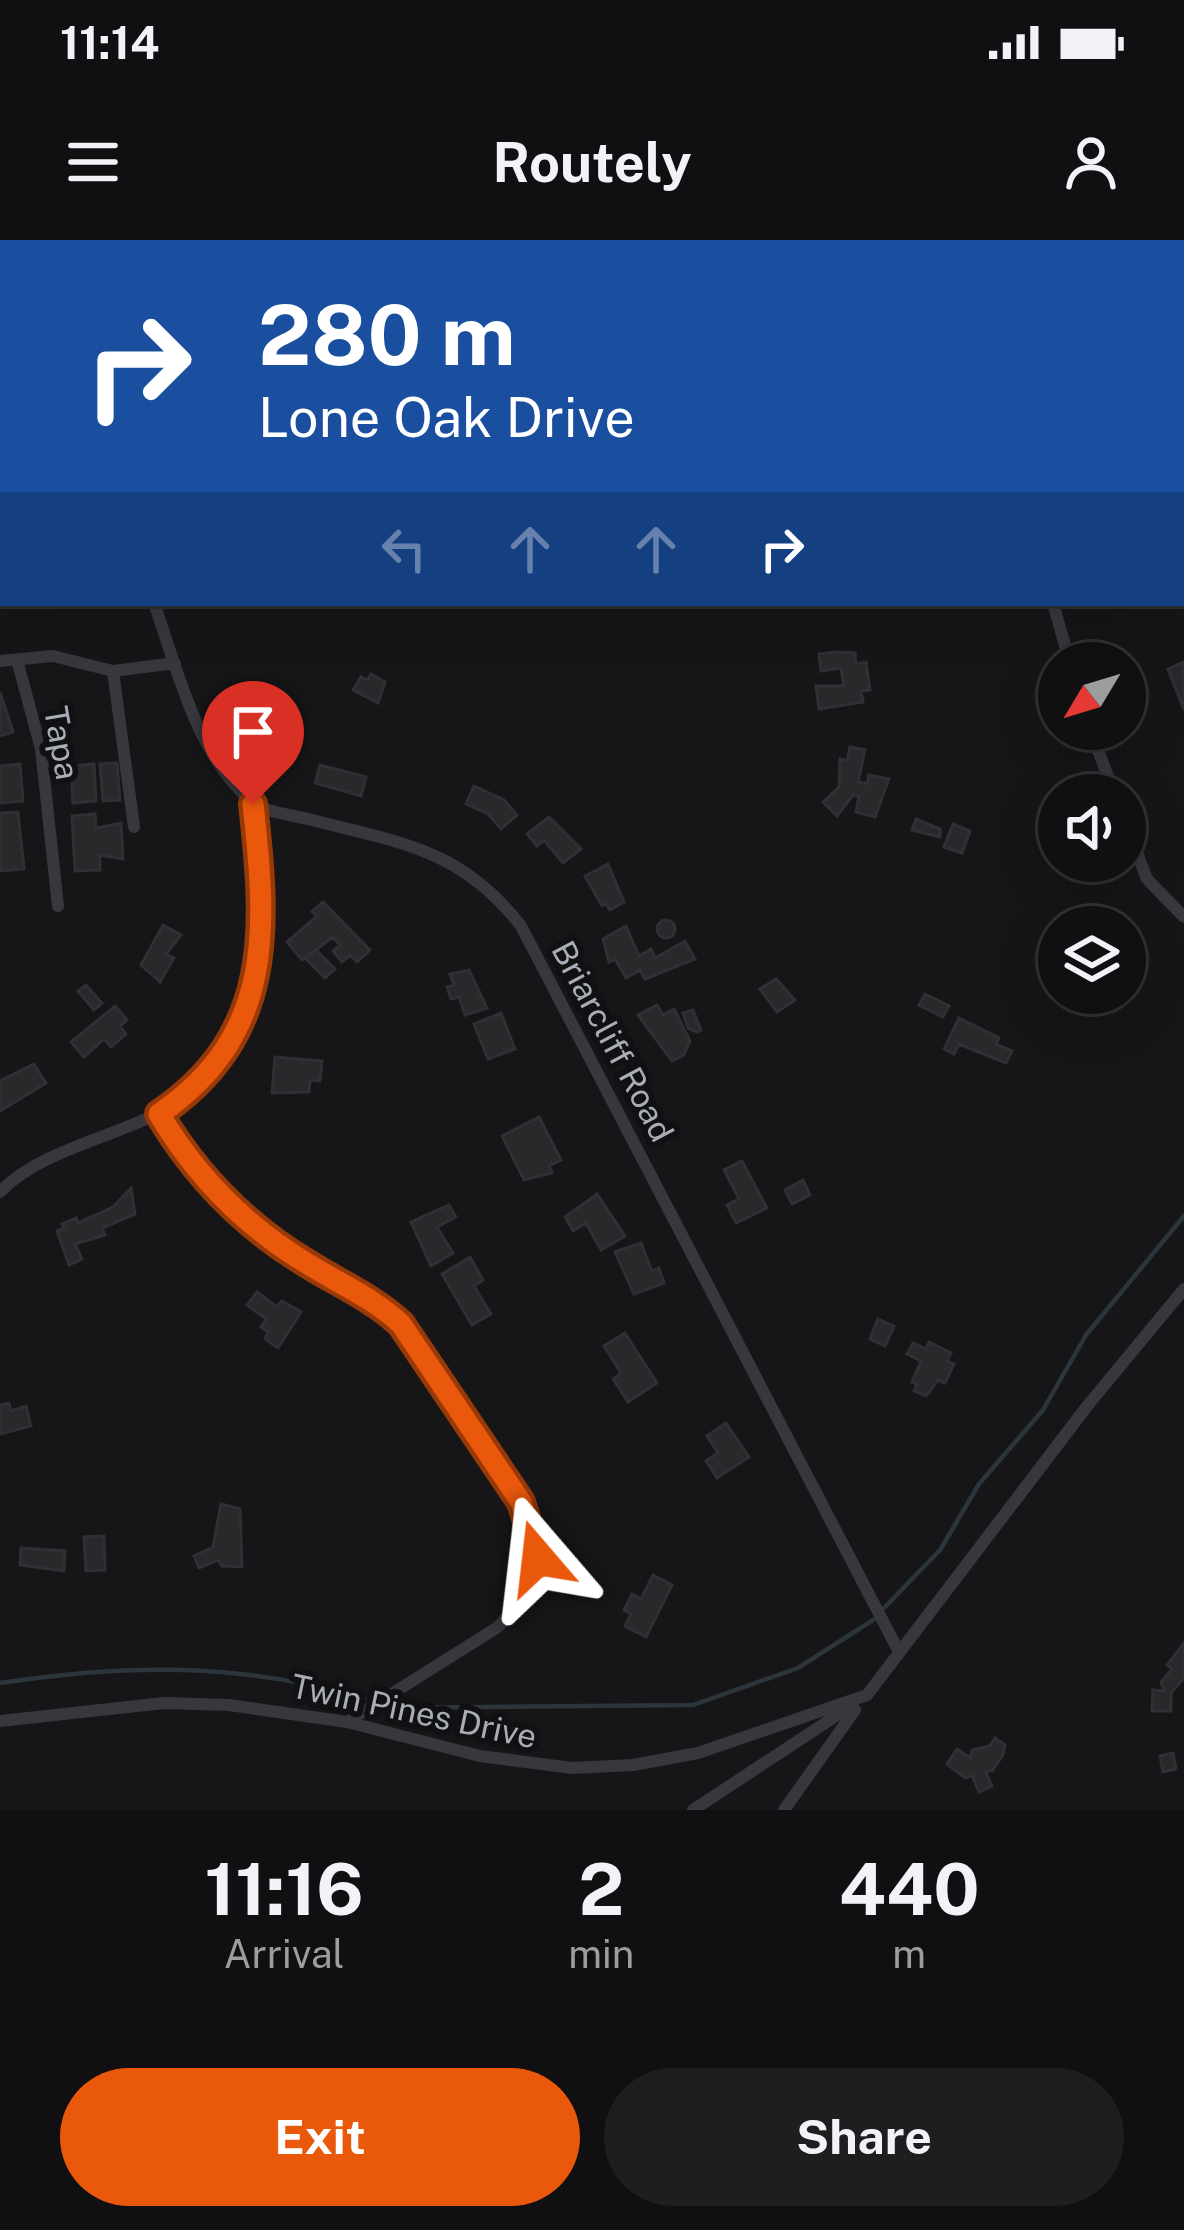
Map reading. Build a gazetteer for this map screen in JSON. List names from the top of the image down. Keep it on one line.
{"streets":{"street":["Tapa","Briarcliff Road","Twin Pines Drive"]},"north":"bottom left","page":{"status":"11:14","header":"Routely","turn":["280 m","Lone Oak Drive"],"eta":["11:16","Arrival","2","min","440","m"],"buttons":["Exit","Share"]}}
